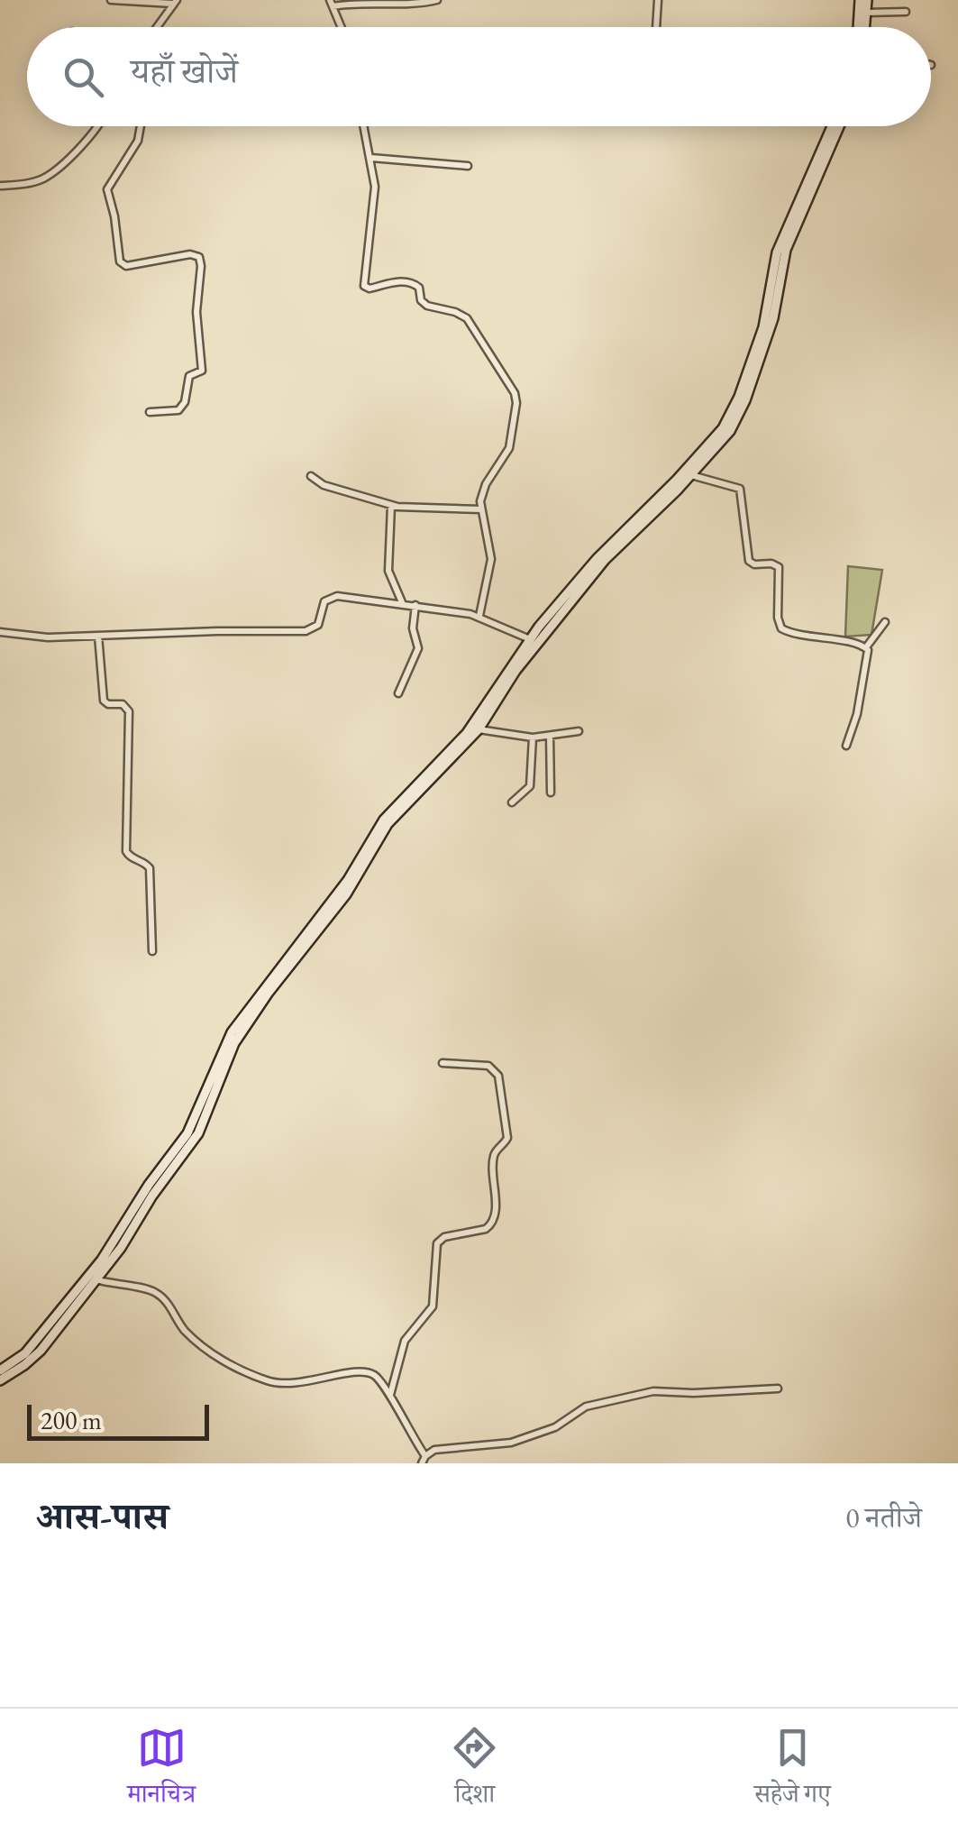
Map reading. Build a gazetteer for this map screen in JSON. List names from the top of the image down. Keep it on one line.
{"scale_bar":"200 m","page":{"search":"यहाँ खोजें","scale":"200 m","heading":["आस-पास","0 नतीजे"],"nav":["मानचित्र","दिशा","सहेजे गए"]}}
